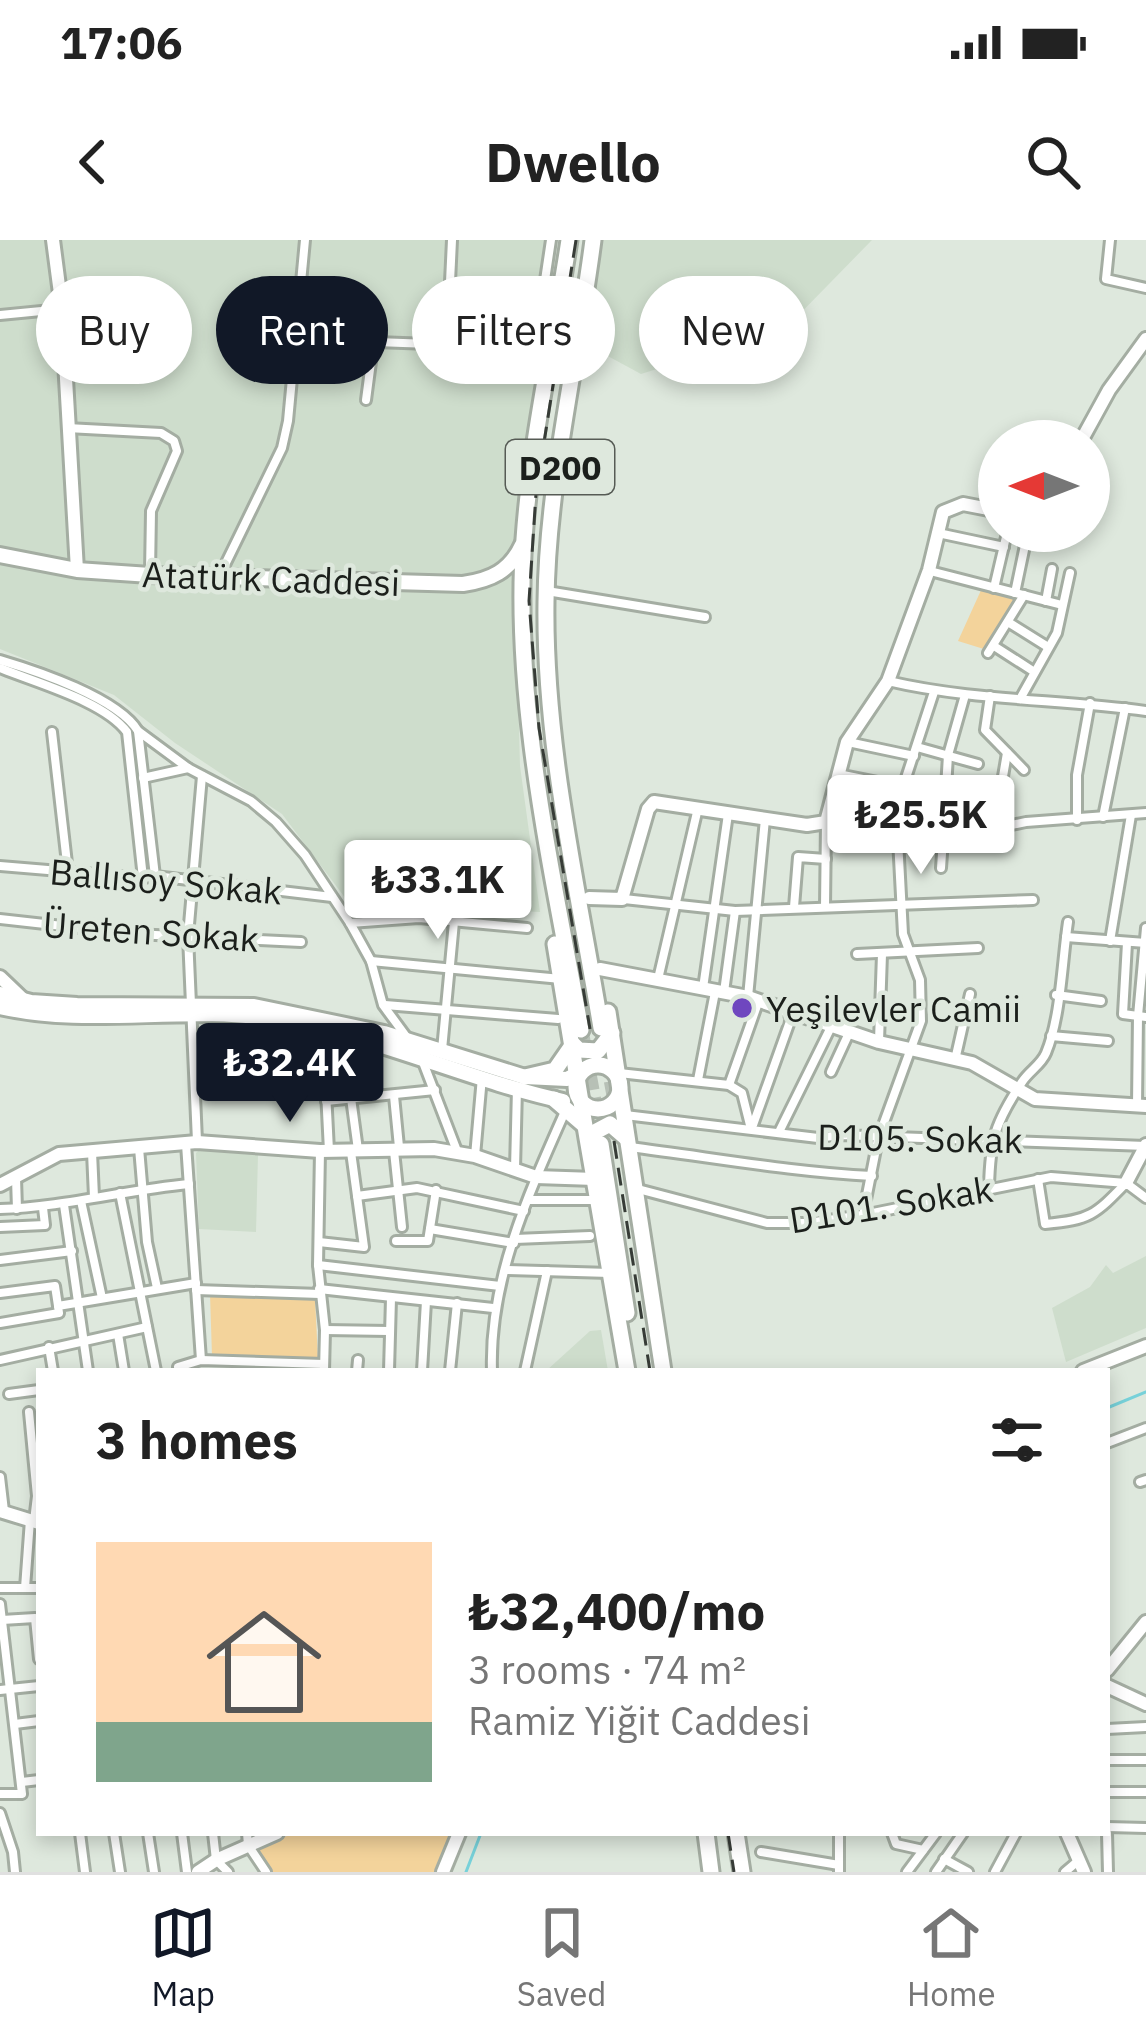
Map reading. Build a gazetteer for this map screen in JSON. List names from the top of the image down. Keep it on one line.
{"streets":{"highway":["D200"],"main road":["Atatürk Caddesi"],"street":["Ballısoy Sokak","Üreten Sokak","D105. Sokak","D101. Sokak"]},"crossings":[["D200","Atatürk Caddesi"]],"places":["Yeşilevler Camii"],"north":"left","page":{"status":"17:06","header":"Dwello","chip":["Buy","Rent","Filters","New"],"price":["₺25.5K","₺33.1K","₺32.4K"],"heading":"3 homes","list":[{"name":"₺32,400/mo","note":"3 rooms · 74 m² · Ramiz Yiğit Caddesi"}],"tabs":["Map","Saved","Home"]}}
